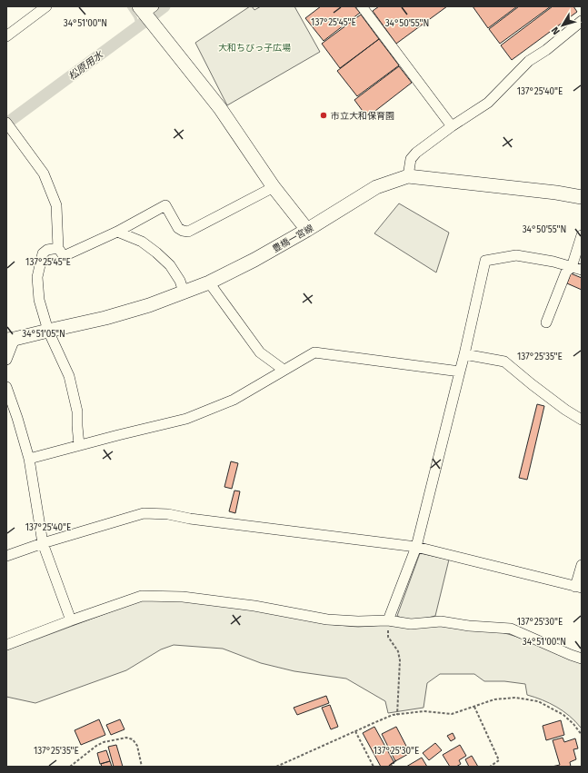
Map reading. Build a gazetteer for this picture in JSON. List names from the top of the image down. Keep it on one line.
{"streets":{"main road":["豊橋一宮線"]},"water":["松原用水"],"parks":["大和ちびっ子広場"],"places":["市立大和保育園"],"north":"bottom left","coordinates":["137°25'45\"E","34°51'00\"N","34°50'55\"N","137°25'40\"E","34°51'05\"N","137°25'35\"E","137°25'30\"E"]}
